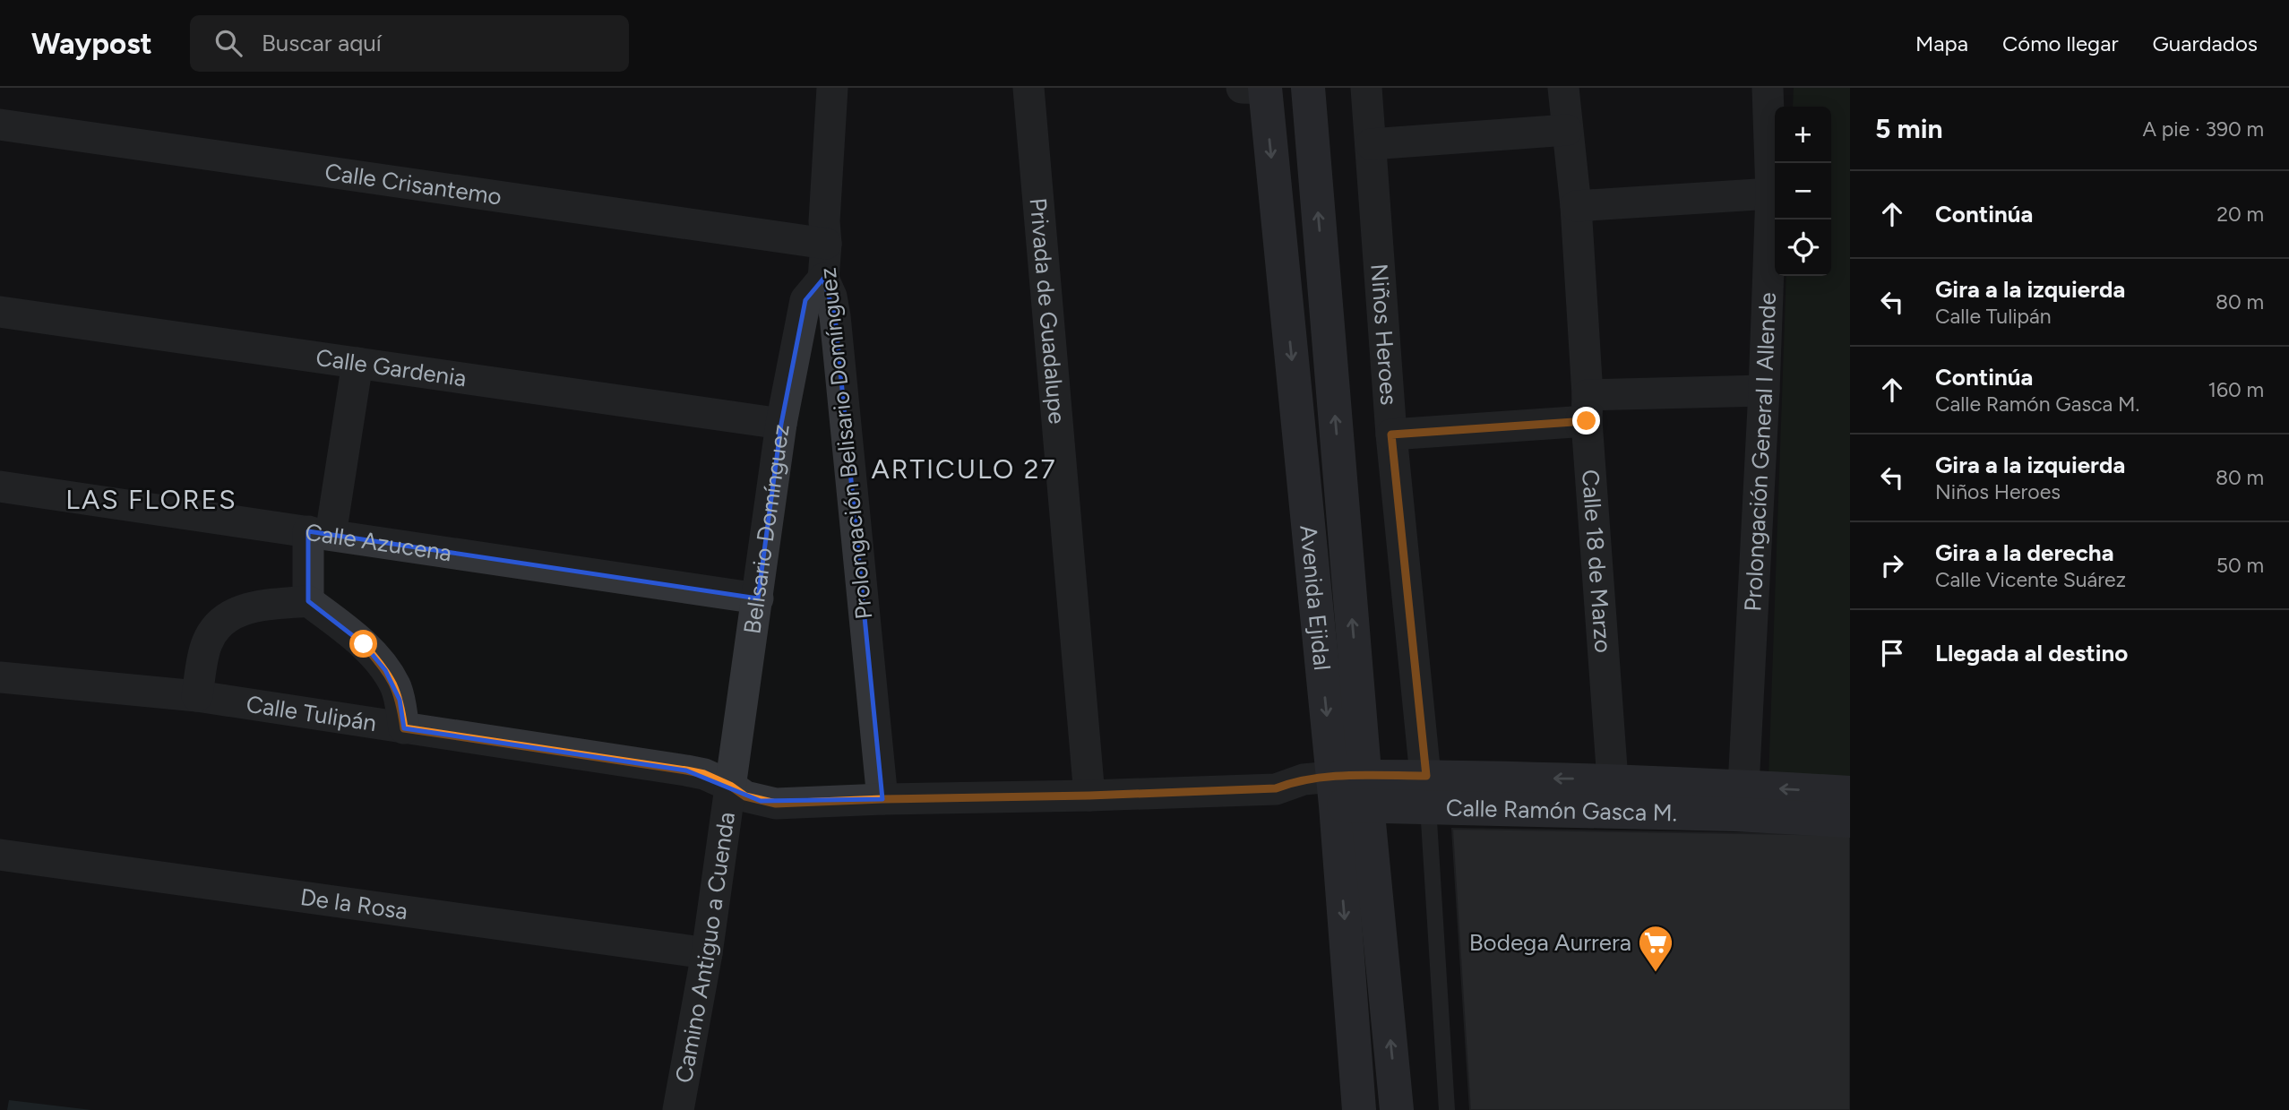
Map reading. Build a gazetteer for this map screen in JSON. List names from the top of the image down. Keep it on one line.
{"streets":{"main road":["Avenida Ejidal","Calle Ramón Gasca M."],"street":["Calle Crisantemo","Privada de Guadalupe","Niños Heroes","Calle Gardenia","Prolongación Belisario Domínguez","Prolongación General I Allende","Belisario Domínguez","Calle Azucena","Calle 18 de Marzo","Calle Tulipán","De la Rosa","Camino Antiguo a Cuenda"]},"crossings":[["Calle Crisantemo","Prolongación Belisario Domínguez"],["Privada de Guadalupe","Calle Ramón Gasca M."],["Niños Heroes","Calle Ramón Gasca M."],["Calle Gardenia","Belisario Domínguez"],["Prolongación Belisario Domínguez","Belisario Domínguez"],["Prolongación Belisario Domínguez","Calle Ramón Gasca M."],["Prolongación General I Allende","Calle Ramón Gasca M."],["Belisario Domínguez","Calle Azucena"],["Belisario Domínguez","Calle Tulipán"],["Belisario Domínguez","Calle Ramón Gasca M."],["Belisario Domínguez","Camino Antiguo a Cuenda"],["Calle 18 de Marzo","Calle Ramón Gasca M."],["Avenida Ejidal","Calle Ramón Gasca M."],["Calle Tulipán","Calle Ramón Gasca M."],["Calle Tulipán","Camino Antiguo a Cuenda"],["Calle Ramón Gasca M.","Camino Antiguo a Cuenda"],["De la Rosa","Camino Antiguo a Cuenda"]],"districts":["ARTICULO 27","LAS FLORES"],"places":{"supermarket":["Bodega Aurrera"]},"page":{"header":"Waypost","search":"Buscar aquí","nav":["Mapa","Cómo llegar","Guardados"],"heading":["5 min","A pie · 390 m"],"map_buttons":["+","−"],"list":[["Continúa","20 m"],["Gira a la izquierda","Calle Tulipán","80 m"],["Continúa","Calle Ramón Gasca M.","160 m"],["Gira a la izquierda","Niños Heroes","80 m"],["Gira a la derecha","Calle Vicente Suárez","50 m"],"Llegada al destino"]}}
